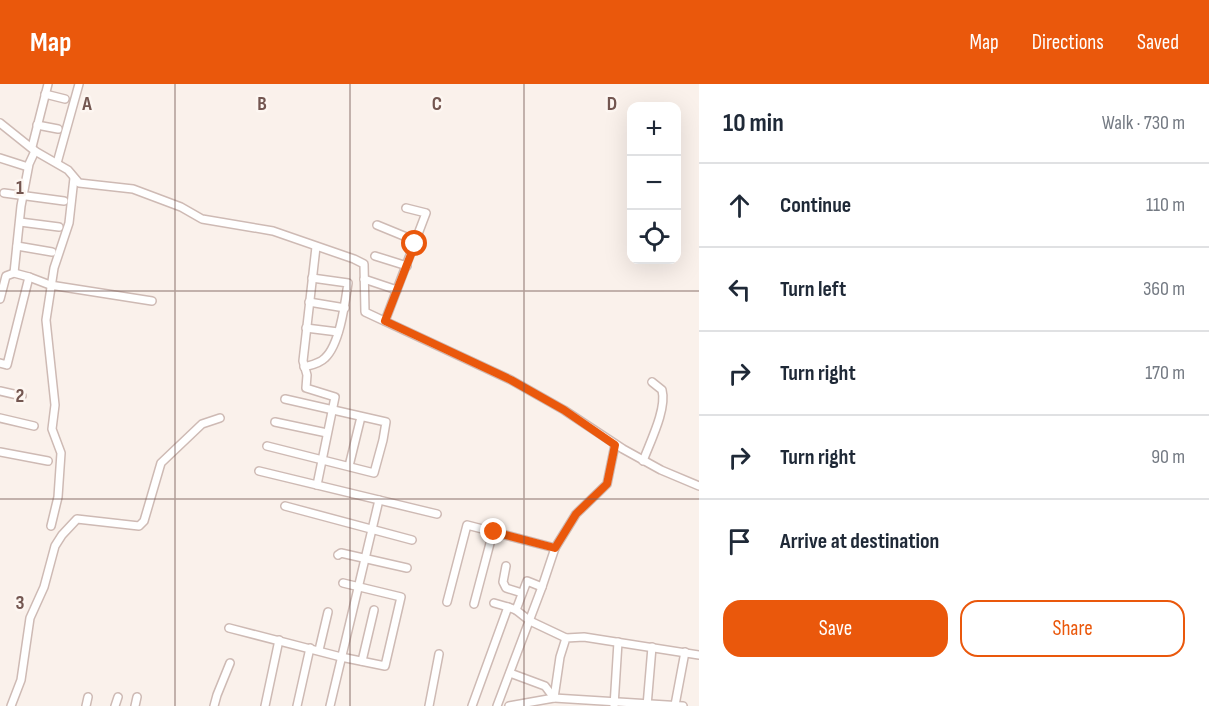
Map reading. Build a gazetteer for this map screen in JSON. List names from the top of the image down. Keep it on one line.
{"page":{"header":"Map","nav":["Map","Directions","Saved"],"heading":["10 min","Walk · 730 m"],"map_buttons":["+","−"],"list":[["Continue","110 m"],["Turn left","360 m"],["Turn right","170 m"],["Turn right","90 m"],"Arrive at destination"],"buttons":["Save","Share"]},"grid":{"columns":["A","B","C","D"],"rows":["1","2","3"]}}
